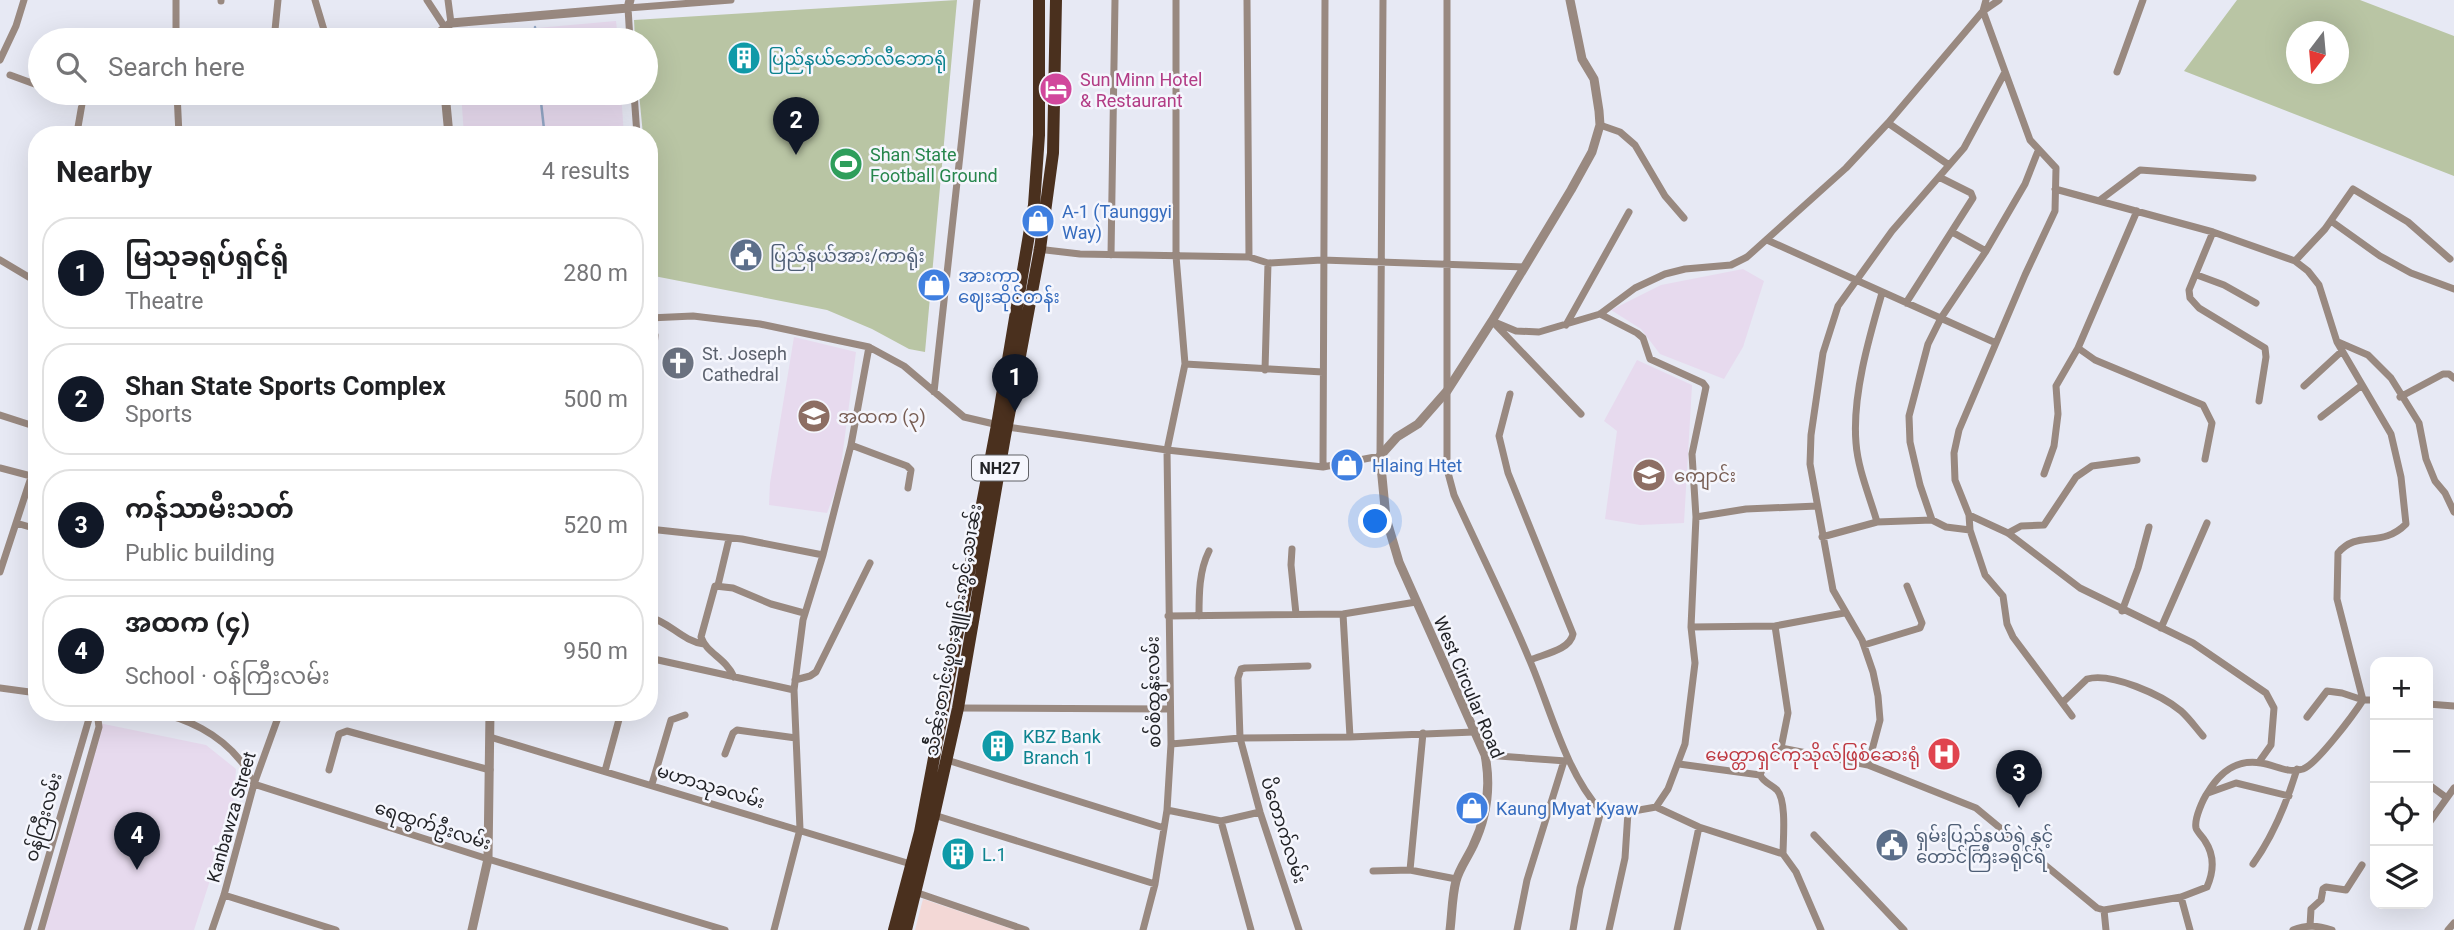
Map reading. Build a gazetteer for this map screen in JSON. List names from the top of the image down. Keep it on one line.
{"streets":{"highway":["NH27","သဵႅၼ်ႈတၢင်းပူဝ်ႇၶျူၵ်ႉဢွင်ႇသၢၼ်း"],"street":["West Circular Road","စဝ်စံထွန်းလမ်း","မဟာသုခလမ်း","ဝန်ကြီးလမ်း","Kanbawza Street","ရေထွက်ဦးလမ်း","ပိတောက်လမ်း"]},"crossings":[["သဵႅၼ်ႈတၢင်းပူဝ်ႇၶျူၵ်ႉဢွင်ႇသၢၼ်း","မဟာသုခလမ်း"],["Kanbawza Street","ရေထွက်ဦးလမ်း"]],"places":{"building":["ပြည်နယ်ဘော်လီဘောရုံ","KBZ Bank Branch 1","L.1"],"hotel":["Sun Minn Hotel & Restaurant"],"sports":["Shan State Football Ground"],"shop":["A-1 (Taunggyi Way)","အားကာ ဈေးဆိုင်တန်း","Hlaing Htet","Kaung Myat Kyaw"],"public building":["ပြည်နယ်အား/ကာရုံး","ရှမ်းပြည်နယ်ရဲ နှင့် တောင်ကြီးခရိုင်ရဲ"],"church":["St. Joseph Cathedral"],"school or university":["အထက (၃)","ကျောင်း"],"hospital":["မေတ္တာရှင်ကုသိုလ်ဖြစ်ဆေးရုံ"]},"north":"bottom","page":{"search":"Search here","pins":["2","1","3","4"],"heading":["Nearby","4 results"],"list":[{"mark":"1","name":"မြသုခရုပ်ရှင်ရုံ","note":"Theatre","value":"280 m"},{"mark":"2","name":"Shan State Sports Complex","note":"Sports","value":"500 m"},{"mark":"3","name":"ကန်သာမီးသတ်","note":"Public building","value":"520 m"},{"mark":"4","name":"အထက (၄)","note":"School · ဝန်ကြီးလမ်း","value":"950 m"}],"map_buttons":["+","−"]}}
